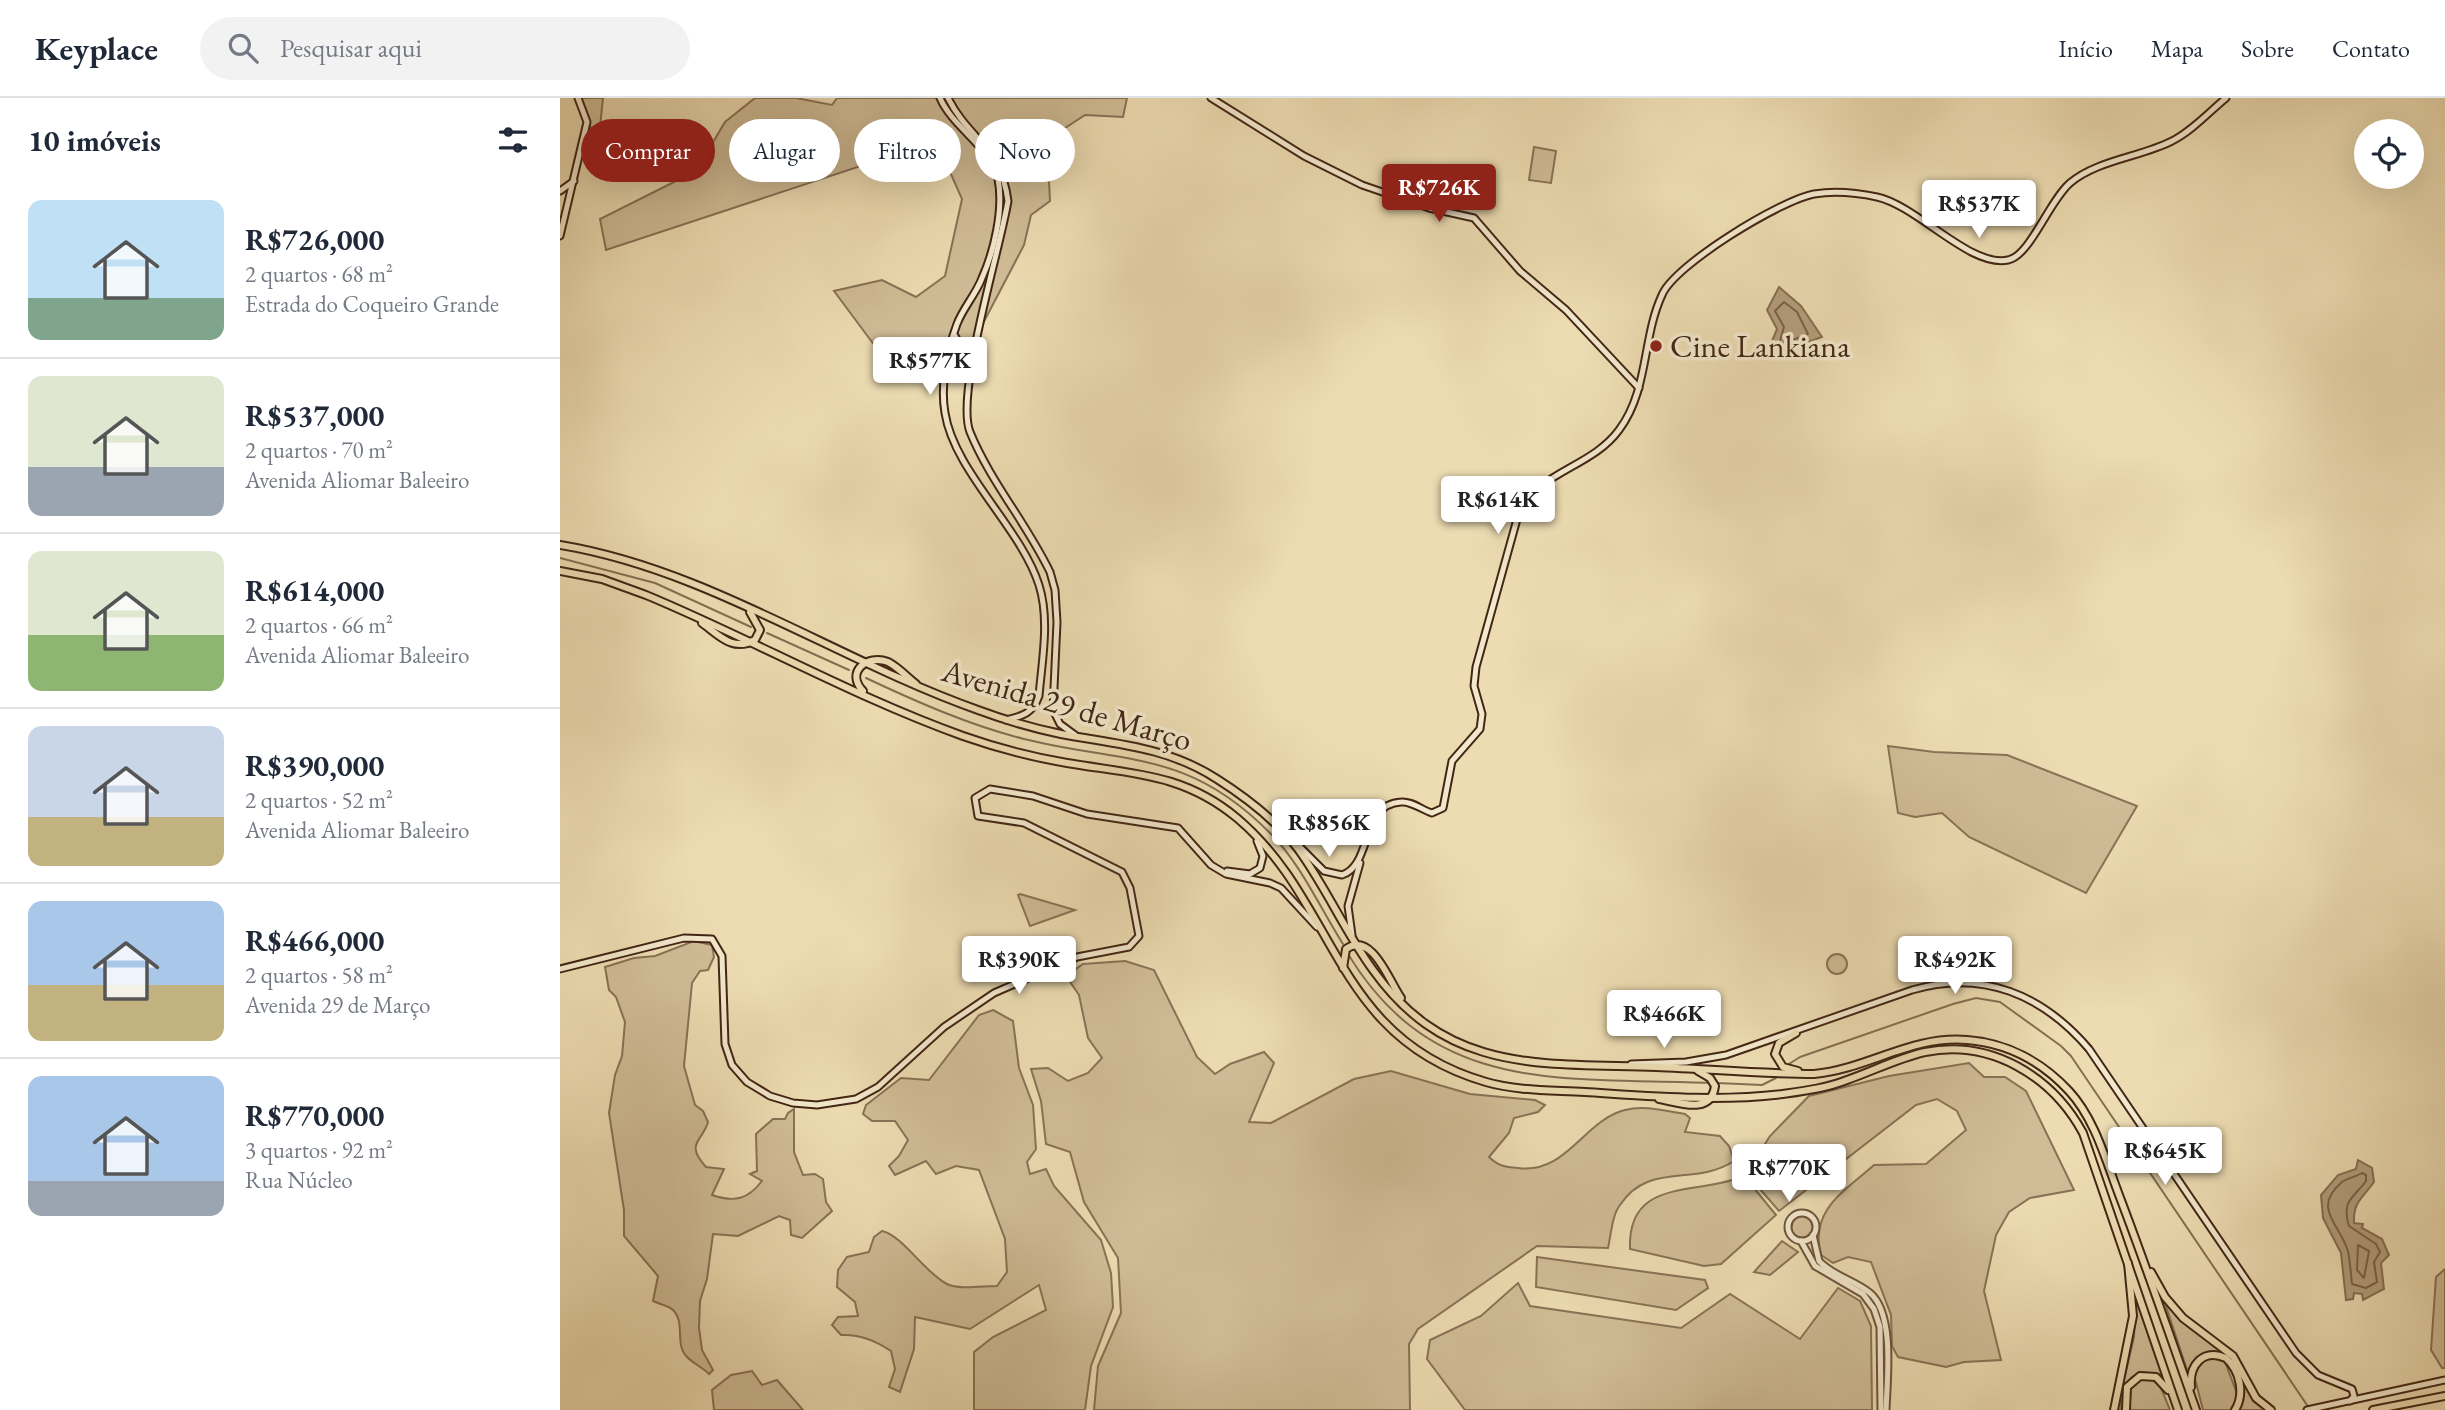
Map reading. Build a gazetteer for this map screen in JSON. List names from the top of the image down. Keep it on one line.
{"streets":{"main road":["Avenida 29 de Março"]},"places":["Cine Lankiana"],"page":{"header":"Keyplace","search":"Pesquisar aqui","nav":["Início","Mapa","Sobre","Contato"],"heading":"10 imóveis","chip":["Comprar","Alugar","Filtros","Novo"],"price":["R$726K","R$537K","R$577K","R$614K","R$856K","R$390K","R$492K","R$466K","R$645K","R$770K"],"list":[{"name":"R$726,000","note":"2 quartos · 68 m² · Estrada do Coqueiro Grande"},{"name":"R$537,000","note":"2 quartos · 70 m² · Avenida Aliomar Baleeiro"},{"name":"R$614,000","note":"2 quartos · 66 m² · Avenida Aliomar Baleeiro"},{"name":"R$390,000","note":"2 quartos · 52 m² · Avenida Aliomar Baleeiro"},{"name":"R$466,000","note":"2 quartos · 58 m² · Avenida 29 de Março"},{"name":"R$770,000","note":"3 quartos · 92 m² · Rua Núcleo"}]}}
